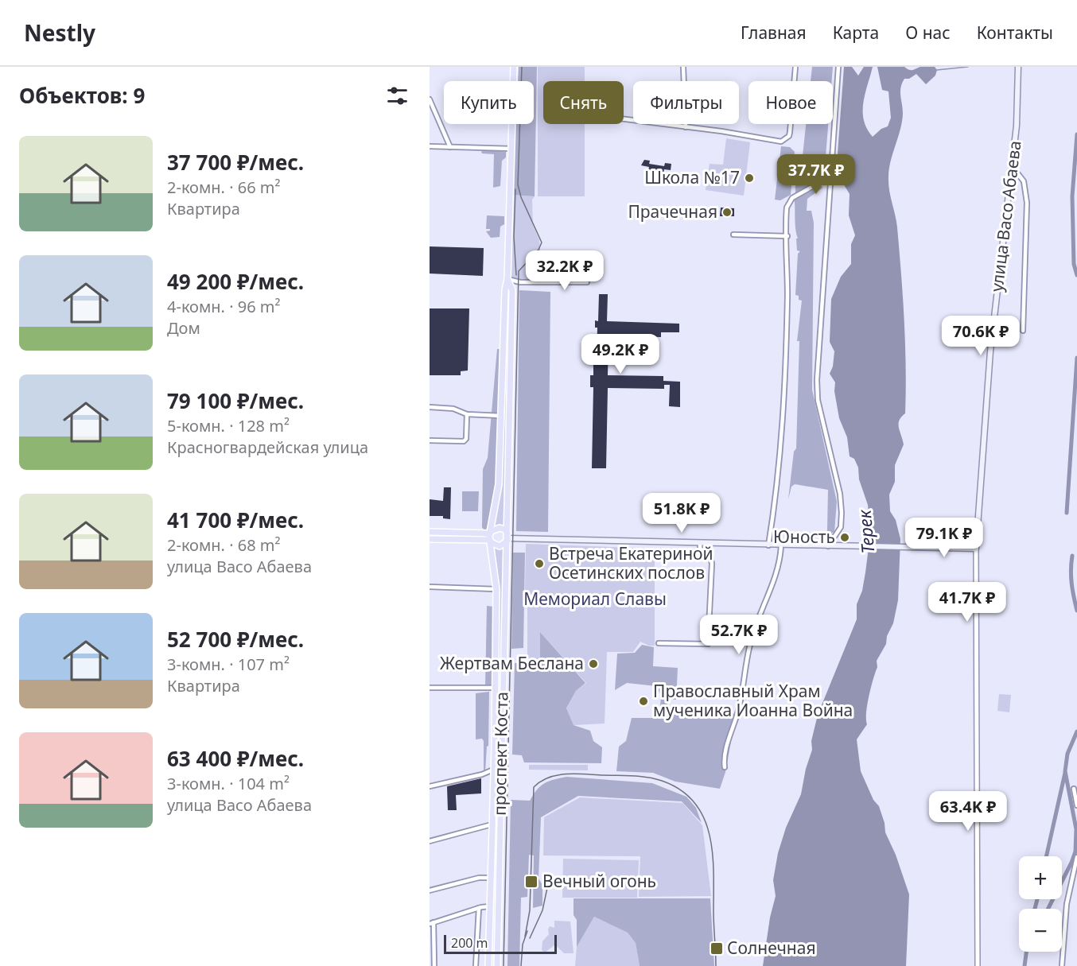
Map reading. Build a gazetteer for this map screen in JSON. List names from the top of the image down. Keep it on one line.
{"streets":{"main road":["улица Васо Абаева","проспект Коста"]},"water":["Терек"],"parks":["Мемориал Славы"],"places":{"other":["Школа №17","Прачечная","Юность","Встреча Екатериной Осетинских послов","Жертвам Беслана","Православный Храм мученика Иоанна Война"],"transit":["Вечный огонь","Солнечная"]},"scale_bar":"200 m","page":{"header":"Nestly","nav":["Главная","Карта","О нас","Контакты"],"heading":"Объектов: 9","chip":["Купить","Снять","Фильтры","Новое"],"list":[{"name":"37 700 ₽/мес.","note":"2-комн. · 66 m² · Квартира"},{"name":"49 200 ₽/мес.","note":"4-комн. · 96 m² · Дом"},{"name":"79 100 ₽/мес.","note":"5-комн. · 128 m² · Красногвардейская улица"},{"name":"41 700 ₽/мес.","note":"2-комн. · 68 m² · улица Васо Абаева"},{"name":"52 700 ₽/мес.","note":"3-комн. · 107 m² · Квартира"},{"name":"63 400 ₽/мес.","note":"3-комн. · 104 m² · улица Васо Абаева"}],"price":["37.7K ₽","32.2K ₽","70.6K ₽","49.2K ₽","51.8K ₽","79.1K ₽","41.7K ₽","52.7K ₽","63.4K ₽"],"map_buttons":["+","−"],"scale":"200 m"}}
